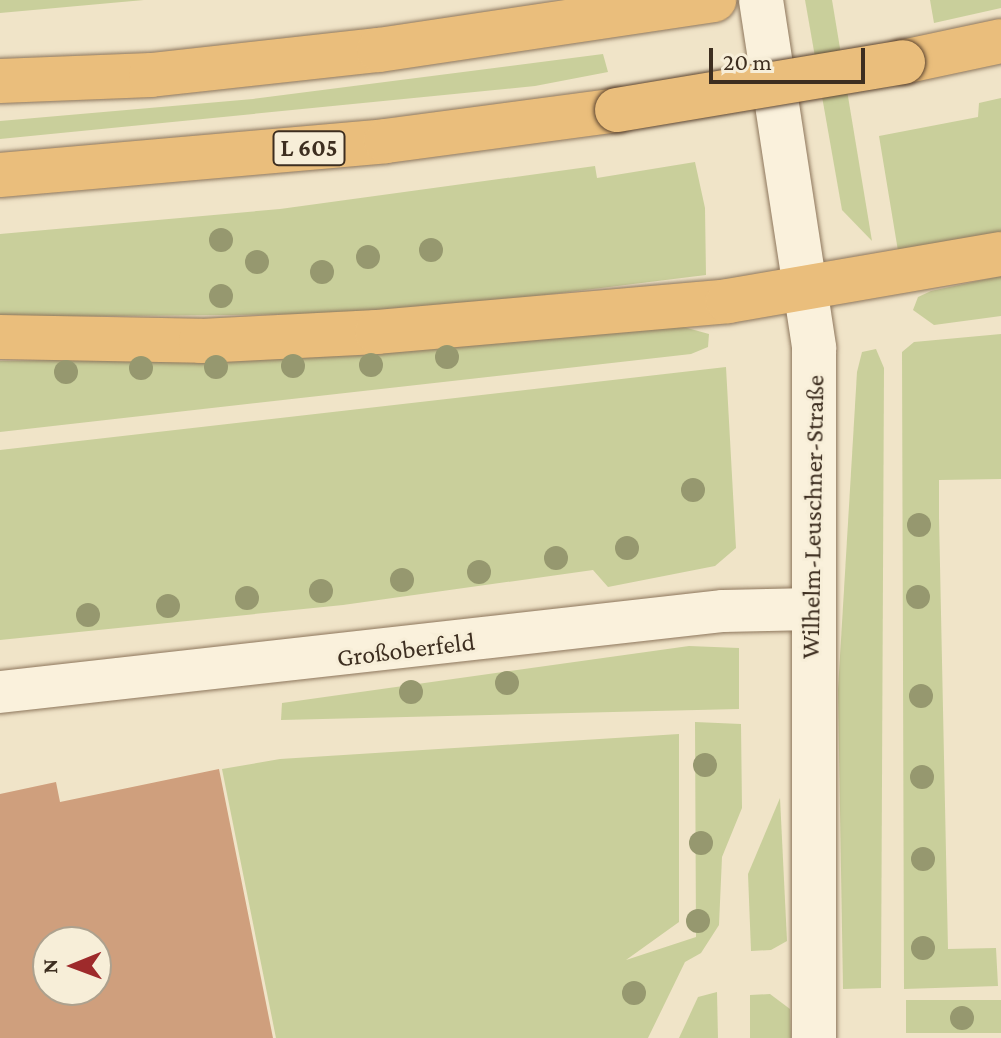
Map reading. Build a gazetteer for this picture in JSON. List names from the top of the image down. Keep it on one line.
{"streets":{"highway":["L 605"],"street":["Wilhelm-Leuschner-Straße","Großoberfeld"]},"crossings":[["Wilhelm-Leuschner-Straße","Großoberfeld"]],"scale_bar":"20 m","north":"left"}
